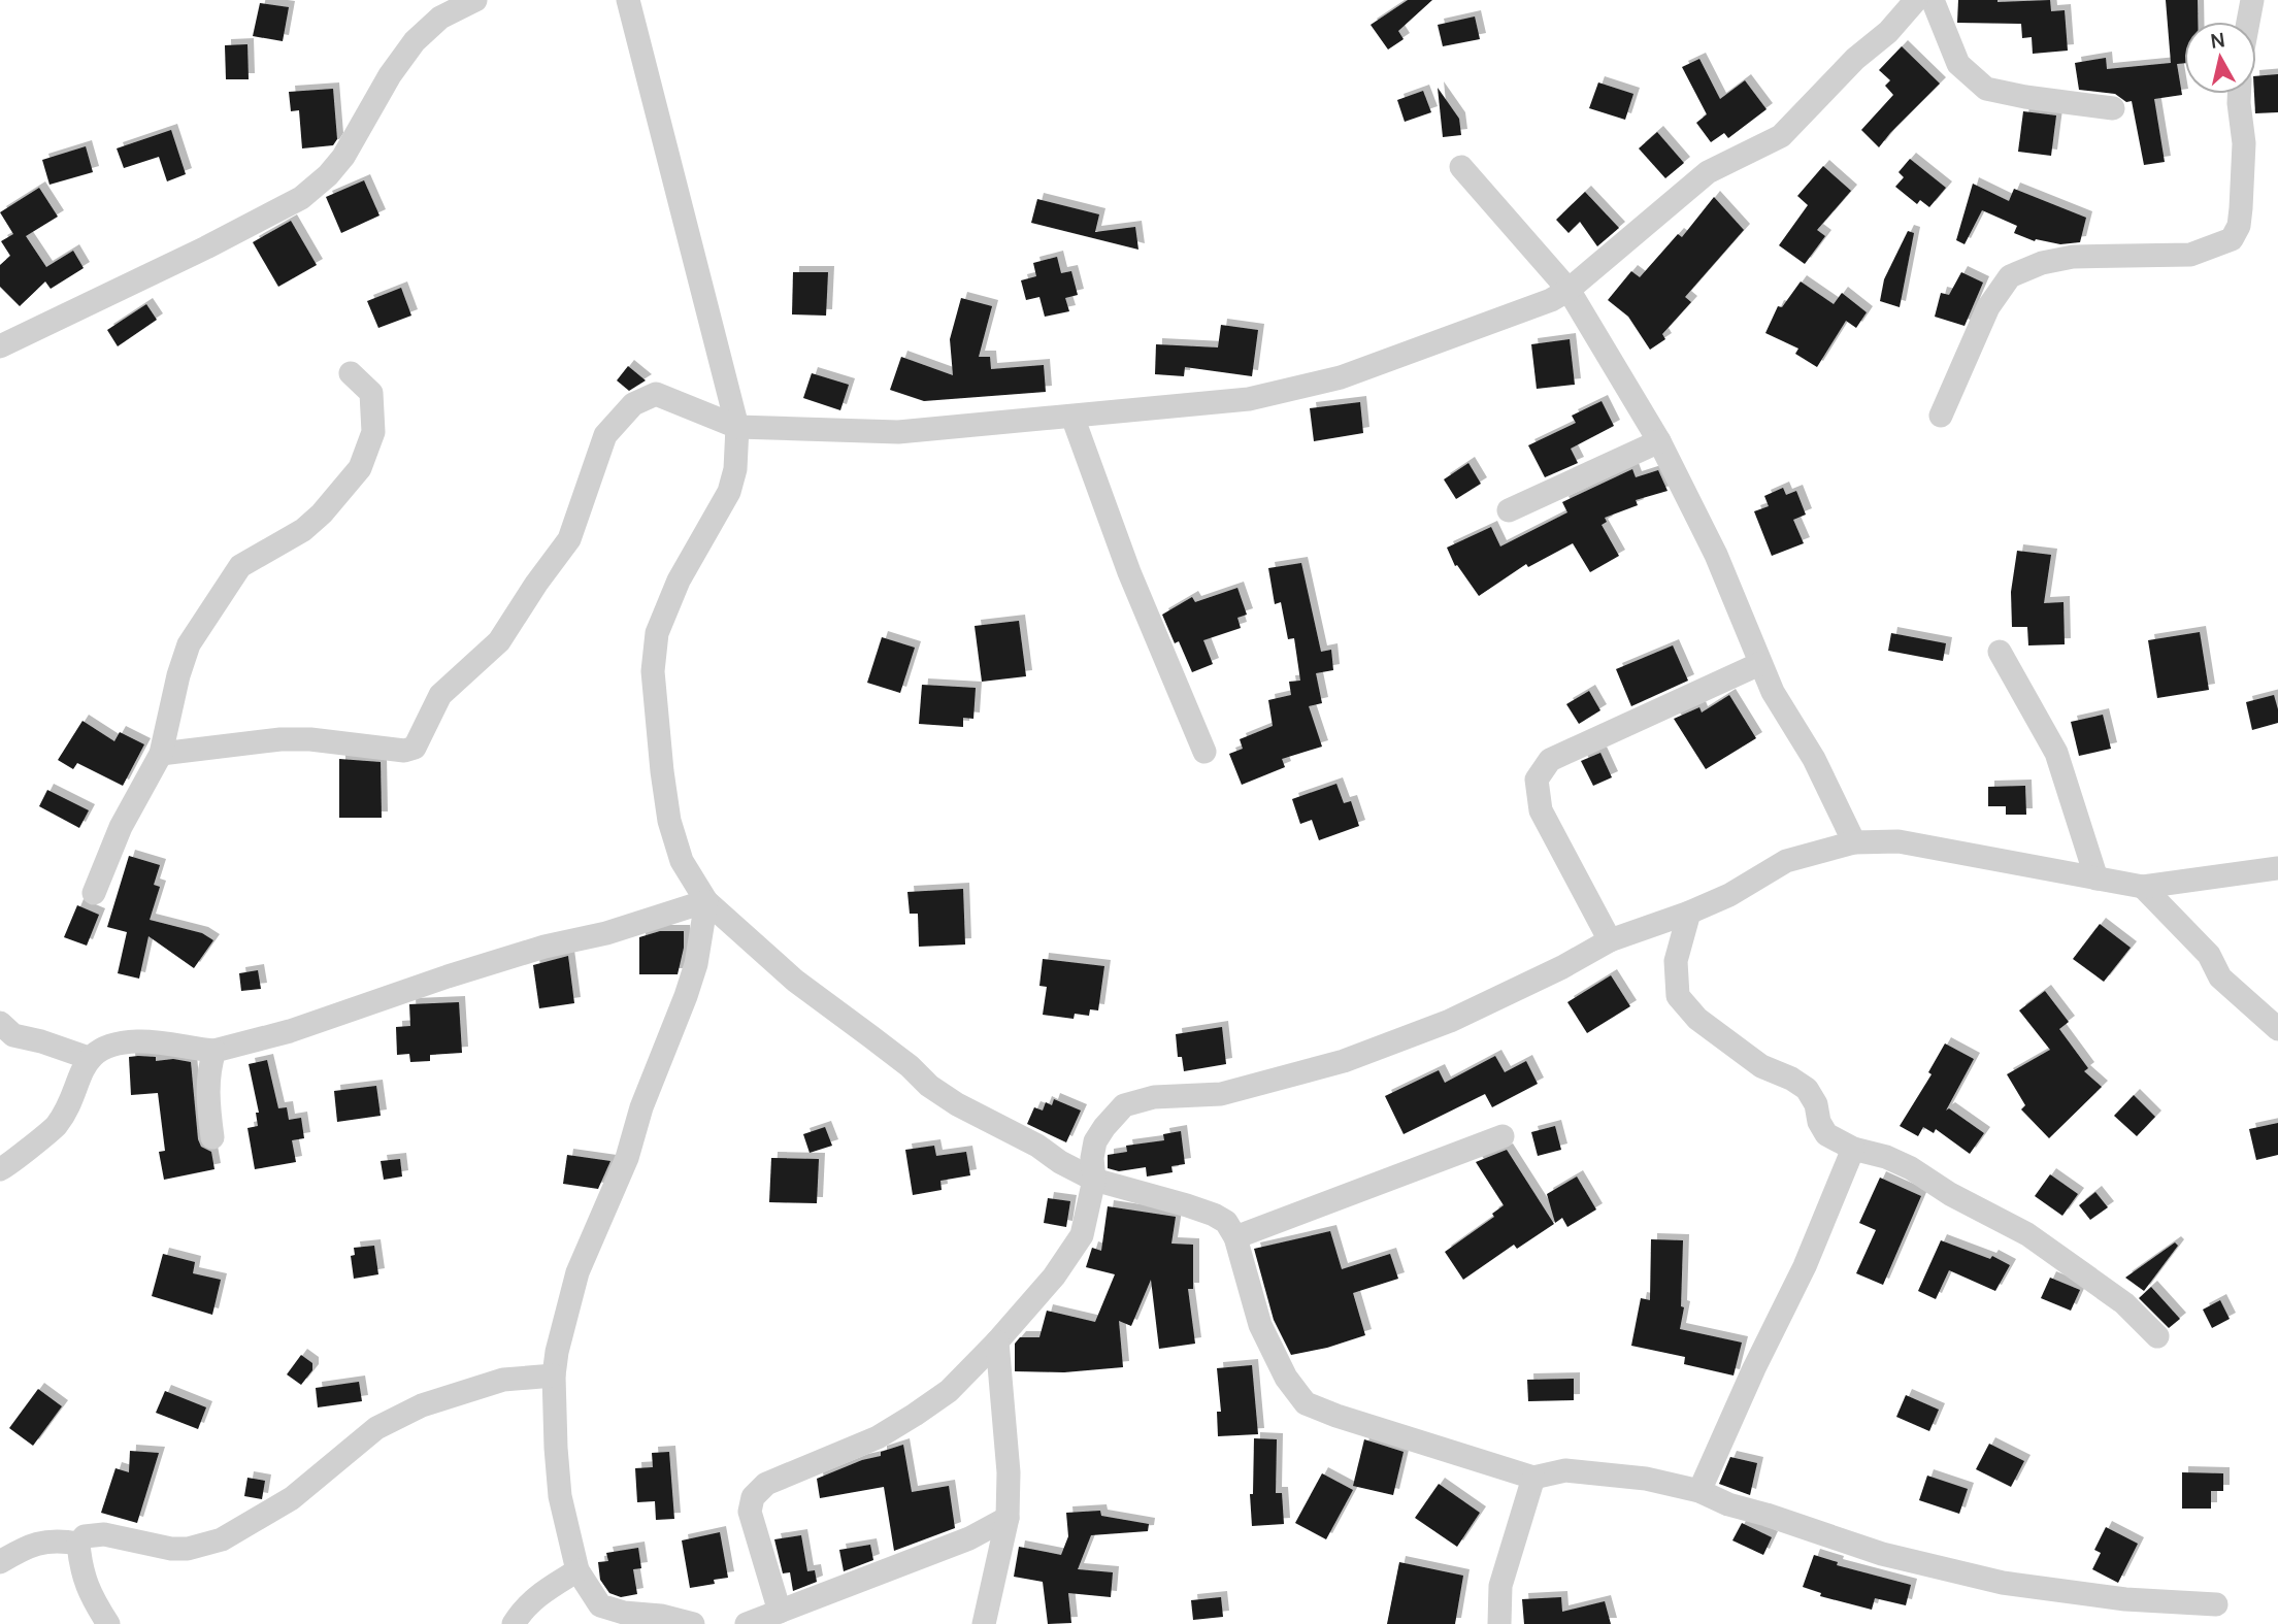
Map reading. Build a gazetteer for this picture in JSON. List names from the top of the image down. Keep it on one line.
{"north":"top"}
